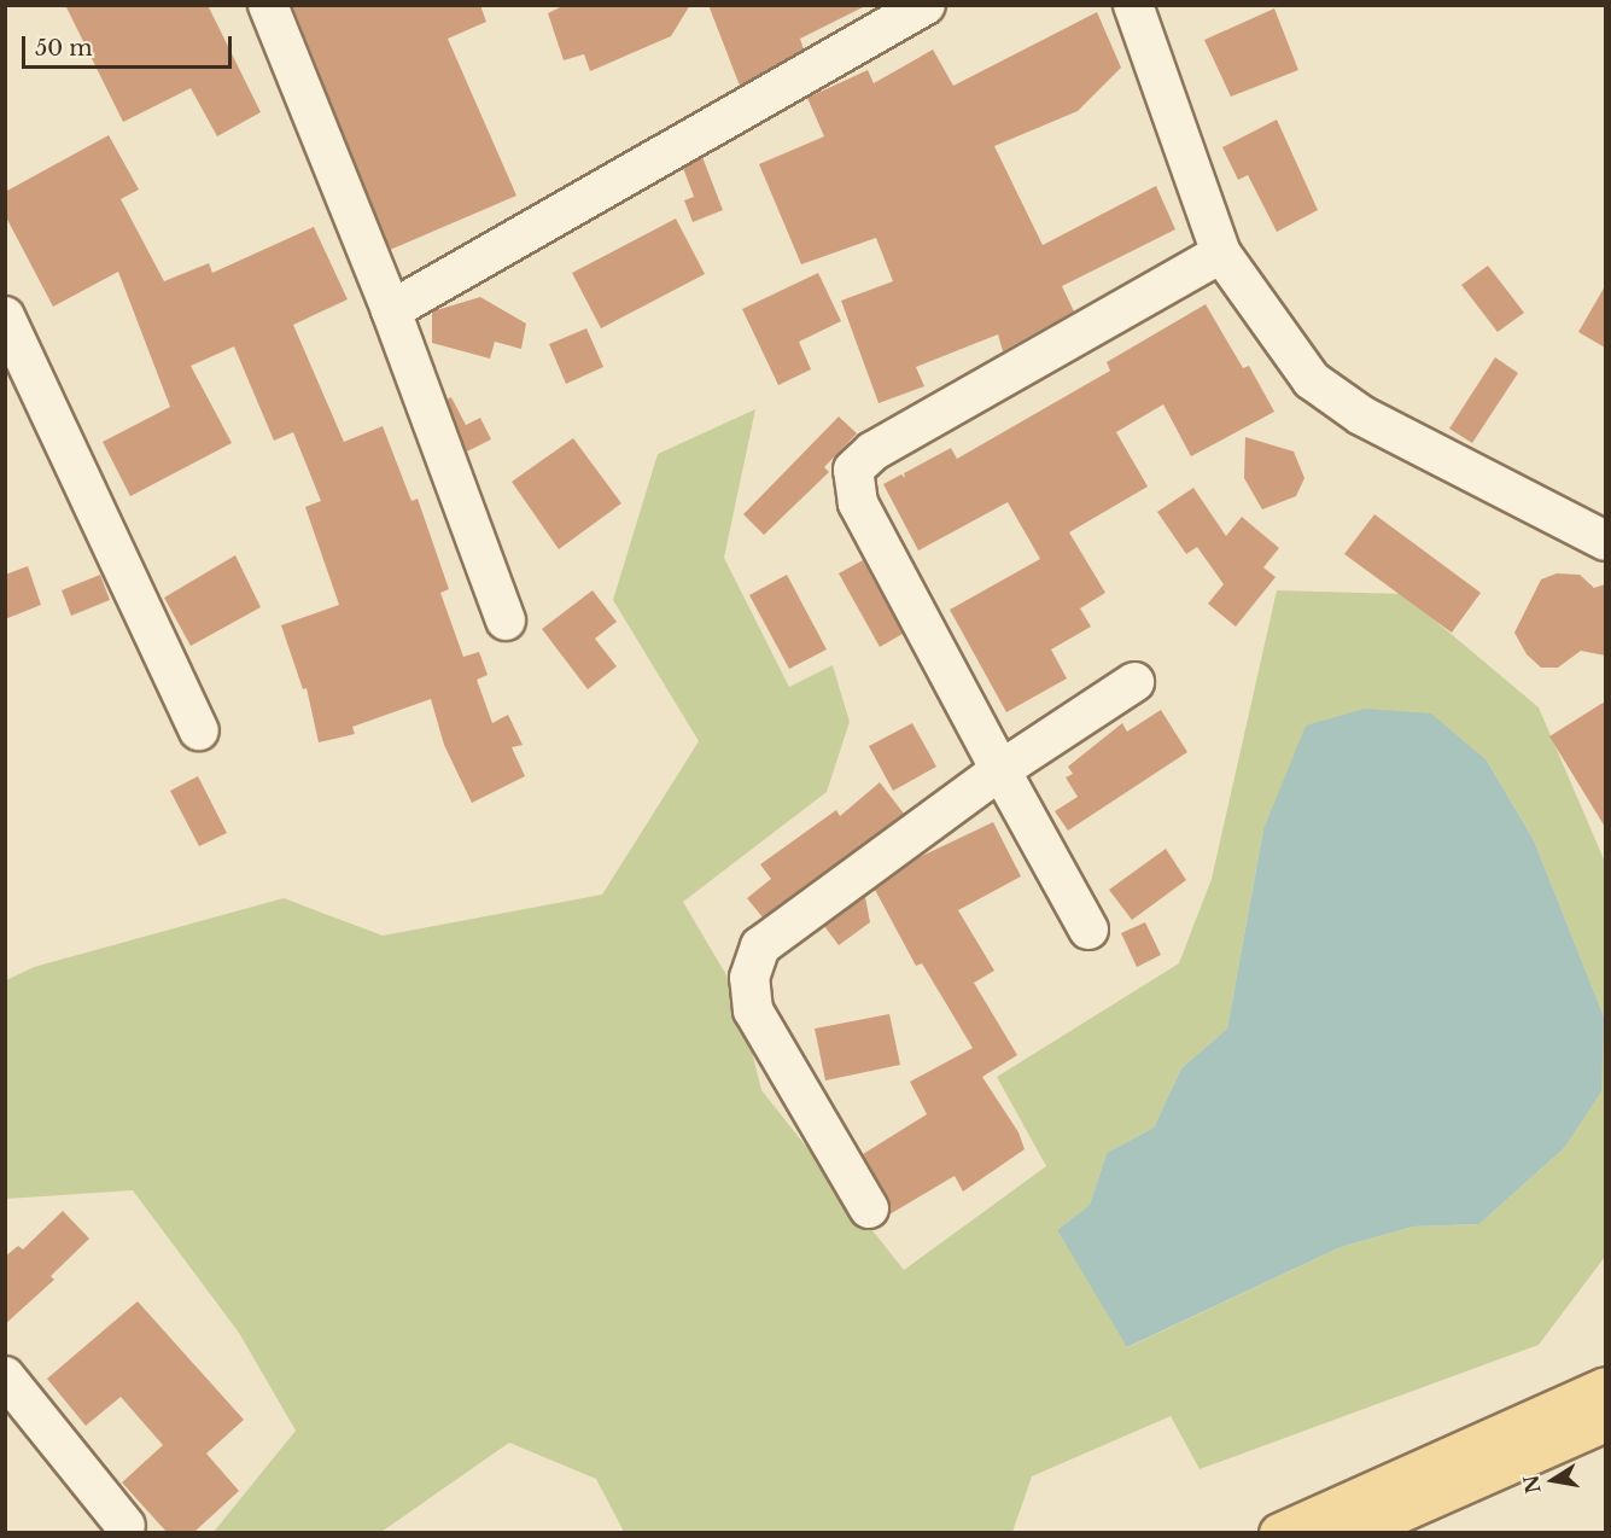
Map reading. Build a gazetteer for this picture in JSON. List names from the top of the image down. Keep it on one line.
{"scale_bar":"50 m","north":"left"}
